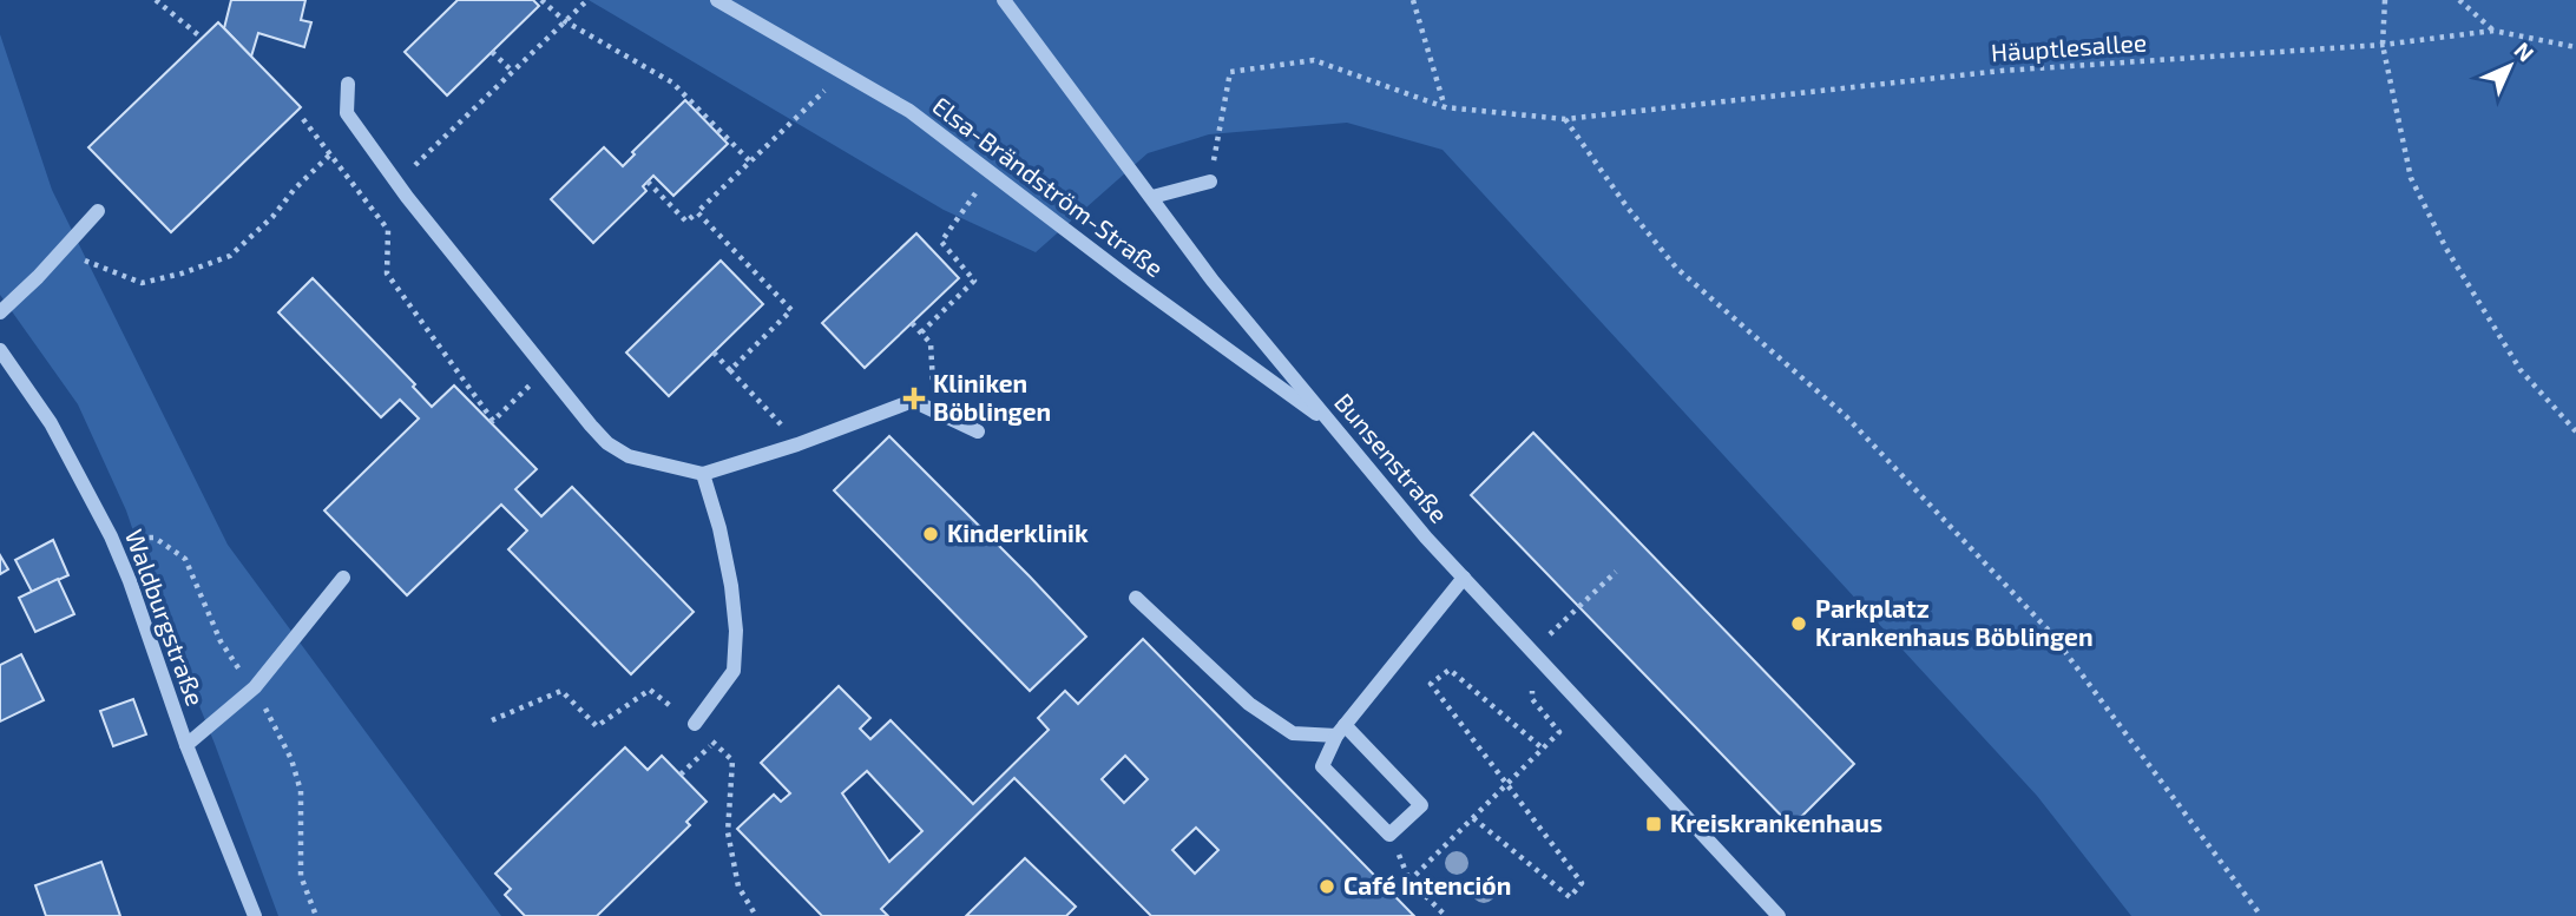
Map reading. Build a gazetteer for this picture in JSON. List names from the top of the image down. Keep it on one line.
{"streets":{"street":["Elsa-Brändström-Straße","Bunsenstraße","Waldburgstraße"],"path":["Häuptlesallee"]},"crossings":[["Elsa-Brändström-Straße","Bunsenstraße"]],"places":{"health":["Kliniken Böblingen"],"other":["Kinderklinik","Parkplatz Krankenhaus Böblingen","Café Intención"],"transit":["Kreiskrankenhaus"]},"north":"top right"}
